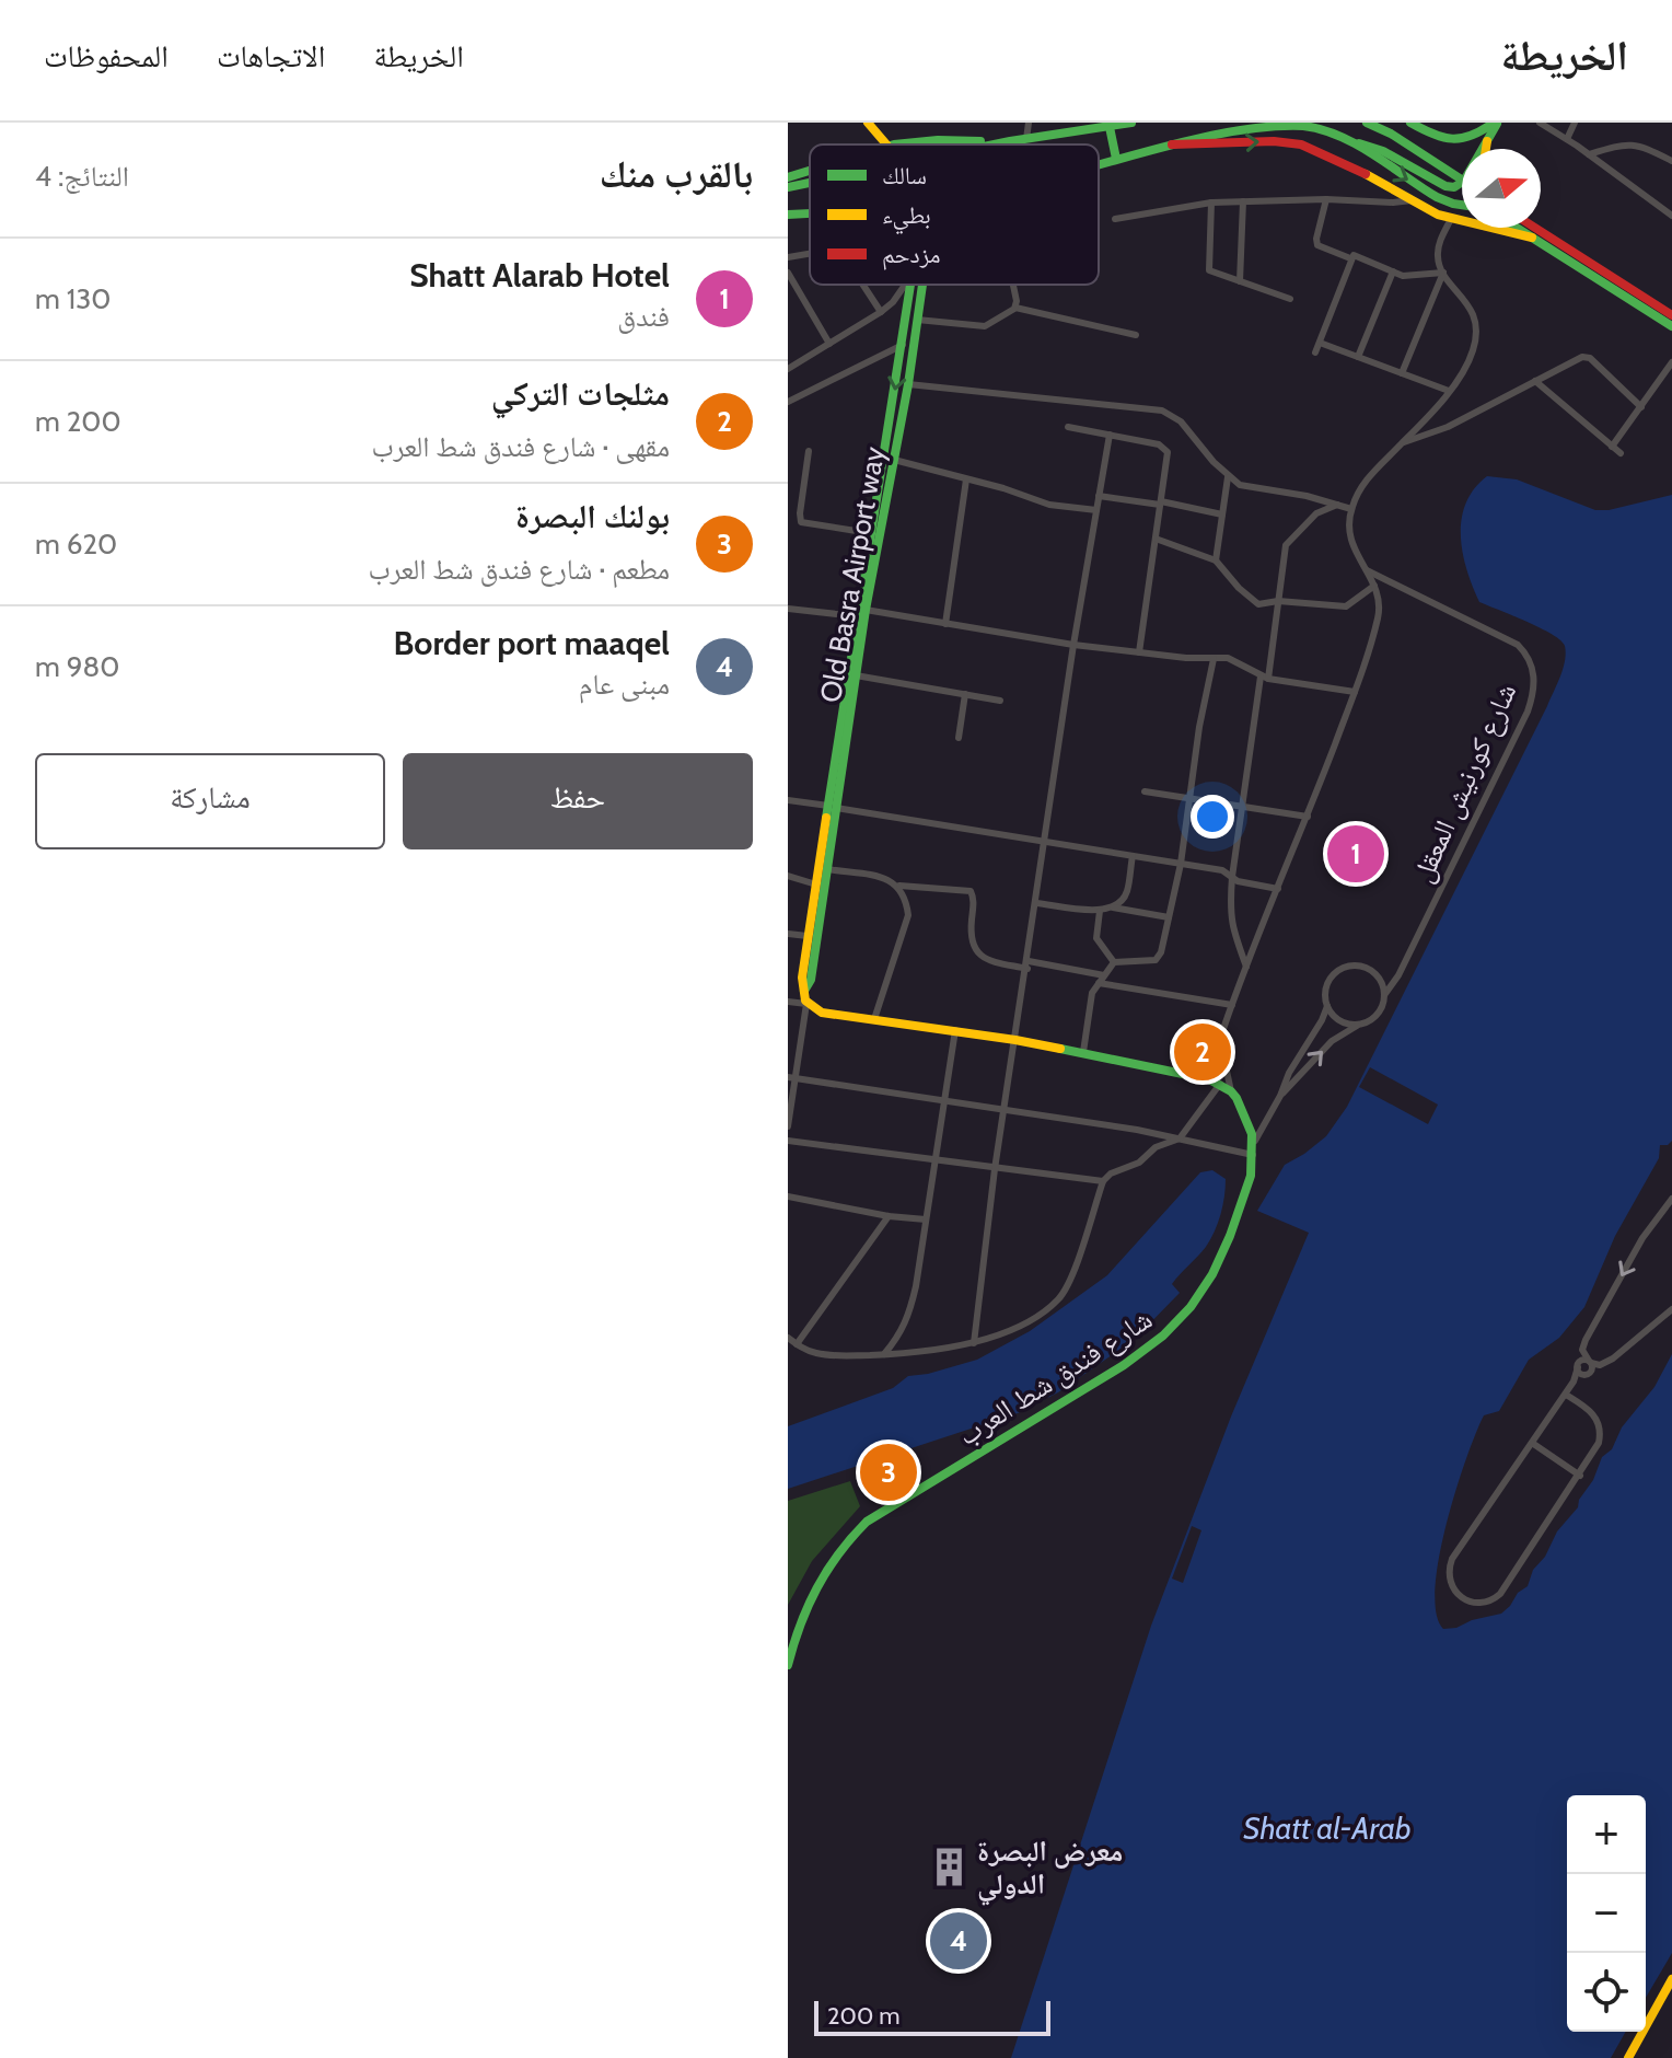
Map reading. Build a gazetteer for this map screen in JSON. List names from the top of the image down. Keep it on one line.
{"streets":{"main road":["Old Basra Airport way","شارع فندق شط العرب"],"street":["شارع كورنيش المعقل"]},"crossings":[["Old Basra Airport way","شارع فندق شط العرب"]],"water":["Shatt al-Arab"],"places":{"building":["معرض البصرة الدولي"]},"legend":["سالك","بطيء","مزدحم"],"scale_bar":"200 m","north":"right","page":{"header":"الخريطة","nav":["الخريطة","الاتجاهات","المحفوظات"],"heading":["بالقرب منك","النتائج: 4"],"list":[{"mark":"1","name":"Shatt Alarab Hotel","note":"فندق","value":"130 m"},{"mark":"2","name":"مثلجات التركي","note":"مقهى · شارع فندق شط العرب","value":"200 m"},{"mark":"3","name":"بولنك البصرة","note":"مطعم · شارع فندق شط العرب","value":"620 m"},{"mark":"4","name":"Border port maaqel","note":"مبنى عام","value":"980 m"}],"buttons":["حفظ","مشاركة"],"pins":["1","2","3","4"],"map_buttons":["+","−"],"scale":"200 m"}}
